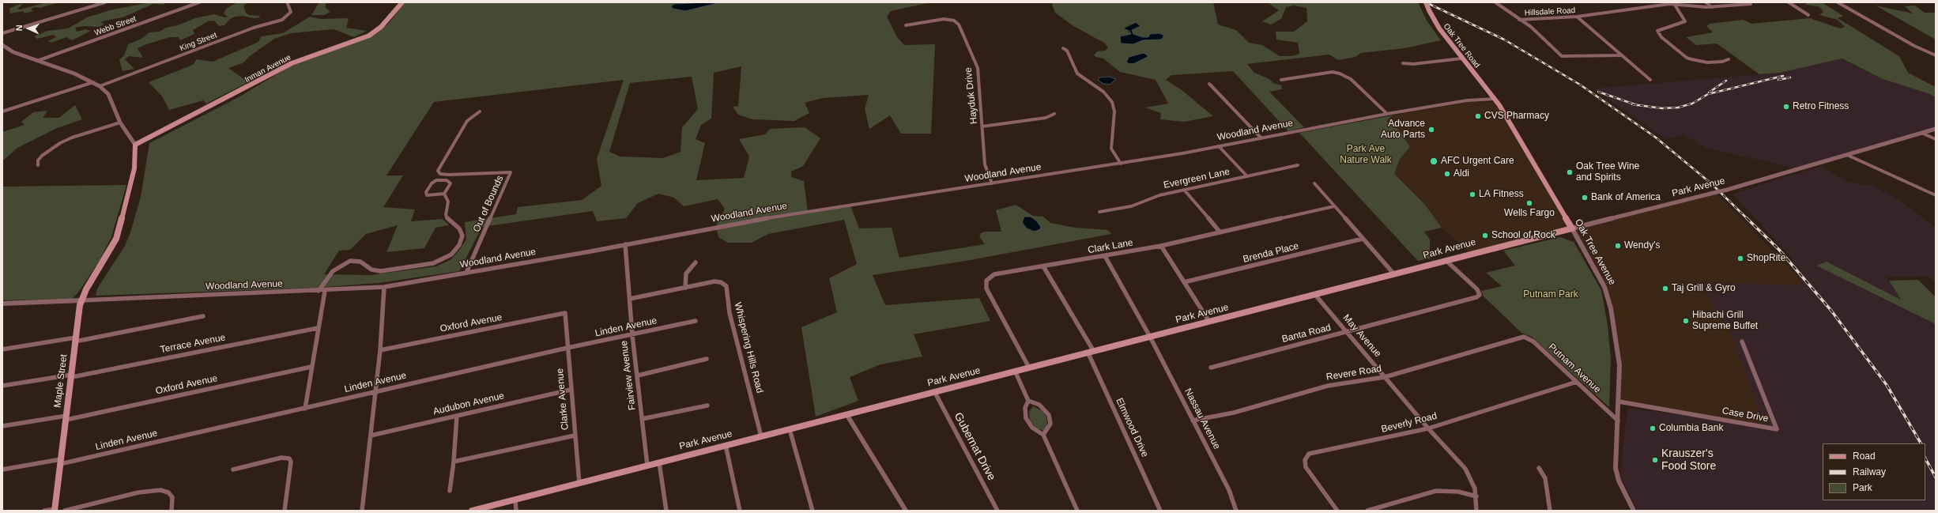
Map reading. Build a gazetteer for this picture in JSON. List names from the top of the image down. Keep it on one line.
{"streets":{"main road":["Oak Tree Road","Inman Avenue","Park Avenue","Oak Tree Avenue","Maple Street"],"street":["Hillsdale Road","Webb Street","King Street","Hayduk Drive","Woodland Avenue","Evergreen Lane","Out of Bounds","Clark Lane","Brenda Place","Oxford Avenue","Linden Avenue","Banta Road","May Avenue","Terrace Avenue","Whispering Hills Road","Putnam Avenue","Revere Road","Fairview Avenue","Clarke Avenue","Audubon Avenue","Case Drive","Nassau Avenue","Beverly Road","Elmwood Drive","Gubernat Drive"]},"crossings":[["Oak Tree Road","Oak Tree Avenue"],["Inman Avenue","Maple Street"],["Hayduk Drive","Woodland Avenue"],["Woodland Avenue","Out of Bounds"],["Woodland Avenue","Oak Tree Avenue"],["Woodland Avenue","Fairview Avenue"],["Woodland Avenue","Maple Street"],["Park Avenue","Clark Lane"],["Park Avenue","Oak Tree Avenue"],["Park Avenue","Banta Road"],["Park Avenue","May Avenue"],["Park Avenue","Whispering Hills Road"],["Park Avenue","Fairview Avenue"],["Park Avenue","Clarke Avenue"],["Park Avenue","Nassau Avenue"],["Park Avenue","Elmwood Drive"],["Park Avenue","Gubernat Drive"],["Clark Lane","Nassau Avenue"],["Clark Lane","Elmwood Drive"],["Oak Tree Avenue","Putnam Avenue"],["Oak Tree Avenue","Case Drive"],["Oxford Avenue","Maple Street"],["Oxford Avenue","Clarke Avenue"],["Linden Avenue","Fairview Avenue"],["Linden Avenue","Maple Street"],["Linden Avenue","Clarke Avenue"],["Banta Road","May Avenue"],["May Avenue","Revere Road"],["May Avenue","Beverly Road"],["Terrace Avenue","Maple Street"],["Whispering Hills Road","Fairview Avenue"],["Putnam Avenue","Revere Road"],["Putnam Avenue","Beverly Road"],["Revere Road","Nassau Avenue"],["Clarke Avenue","Audubon Avenue"]],"parks":["Park Ave Nature Walk","Putnam Park"],"places":["Retro Fitness","CVS Pharmacy","Advance Auto Parts","AFC Urgent Care","Oak Tree Wine and Spirits","Aldi","LA Fitness","Bank of America","Wells Fargo","School of Rock","Wendy's","ShopRite","Taj Grill & Gyro","Hibachi Grill Supreme Buffet","Columbia Bank","Krauszer's Food Store"],"legend":["Road","Railway","Park"],"north":"left"}
